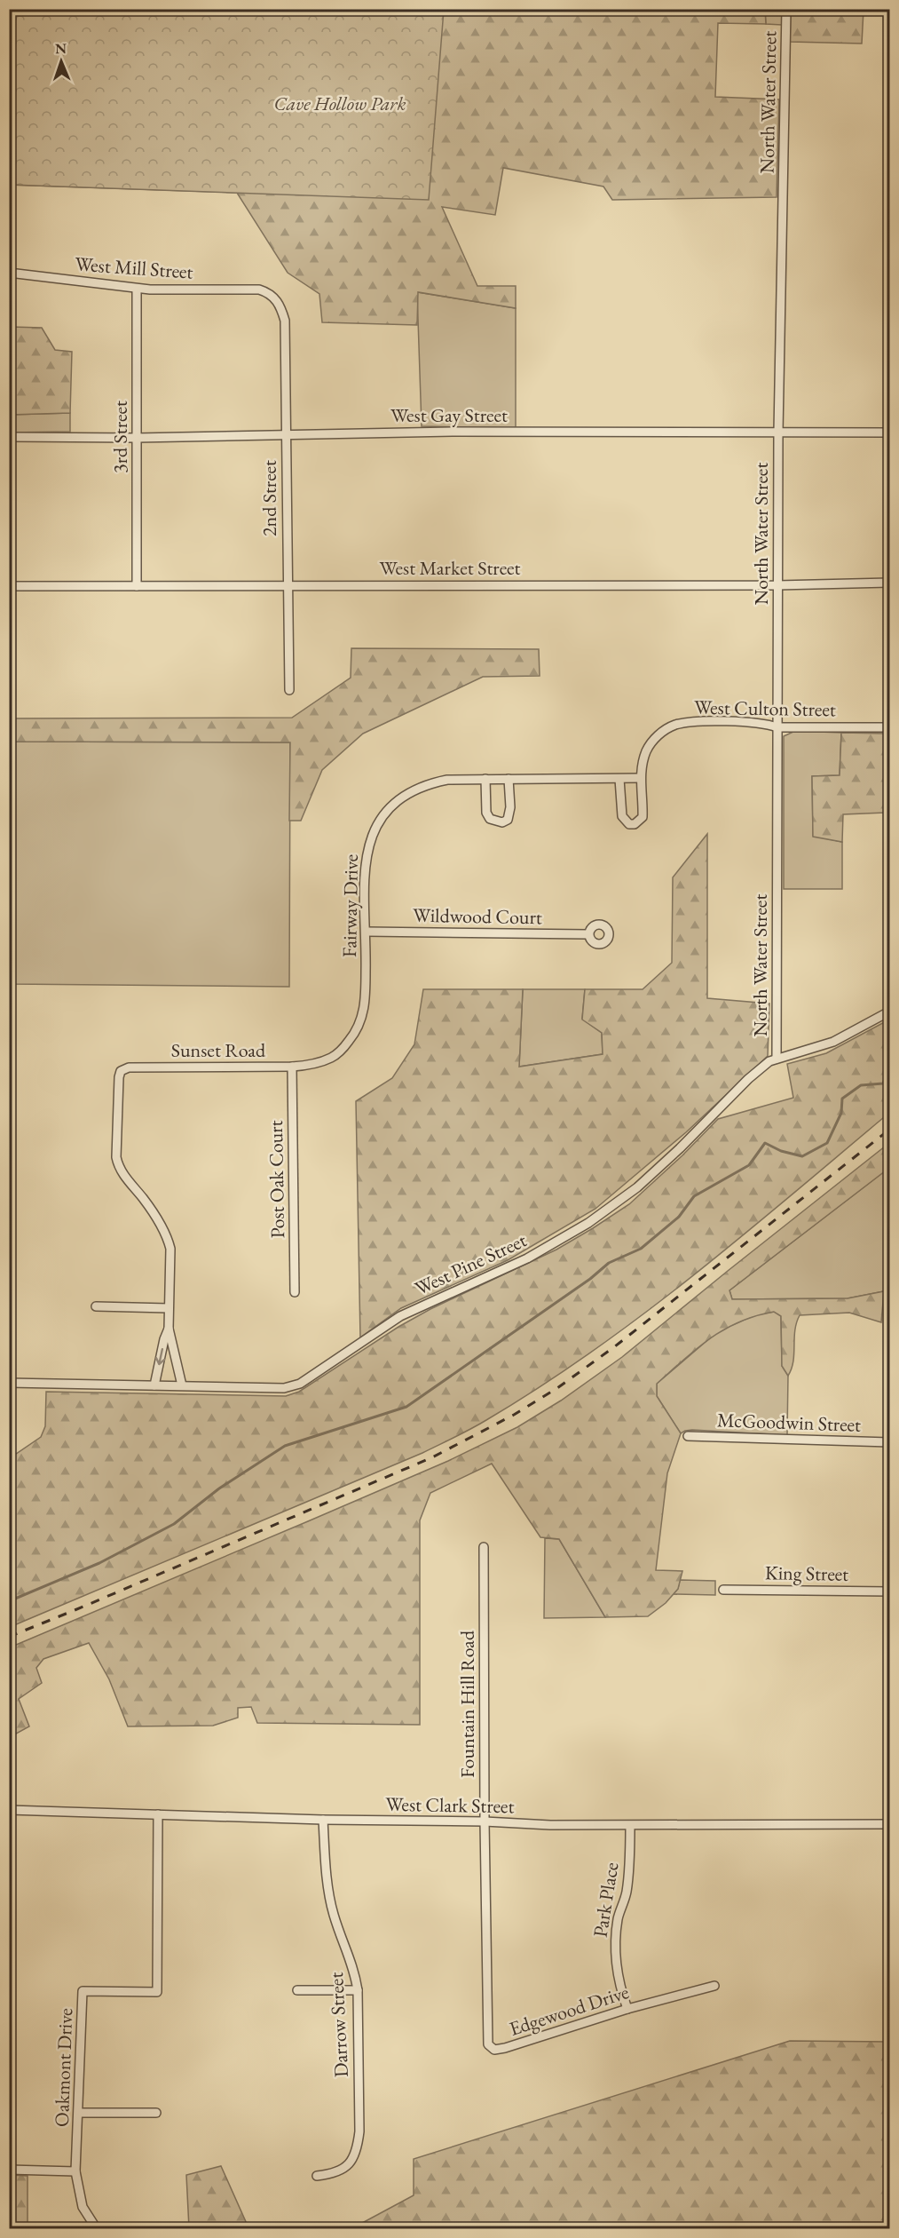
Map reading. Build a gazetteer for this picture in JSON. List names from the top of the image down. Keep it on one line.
{"streets":{"street":["North Water Street","West Mill Street","West Gay Street","3rd Street","2nd Street","West Market Street","West Culton Street","Fairway Drive","Wildwood Court","Sunset Road","Post Oak Court","West Pine Street","McGoodwin Street","King Street","Fountain Hill Road","West Clark Street","Park Place","Edgewood Drive","Darrow Street","Oakmont Drive"]},"crossings":[["North Water Street","West Gay Street"],["North Water Street","West Market Street"],["North Water Street","West Culton Street"],["North Water Street","West Pine Street"],["West Mill Street","3rd Street"],["West Mill Street","2nd Street"],["West Gay Street","3rd Street"],["West Gay Street","2nd Street"],["3rd Street","West Market Street"],["2nd Street","West Market Street"],["West Culton Street","Fairway Drive"],["Fairway Drive","Wildwood Court"],["Fairway Drive","Sunset Road"],["Fairway Drive","Post Oak Court"],["Sunset Road","Post Oak Court"],["Fountain Hill Road","West Clark Street"],["Fountain Hill Road","Edgewood Drive"],["West Clark Street","Park Place"],["West Clark Street","Darrow Street"],["West Clark Street","Oakmont Drive"],["Park Place","Edgewood Drive"]],"parks":["Cave Hollow Park"],"north":"top"}
